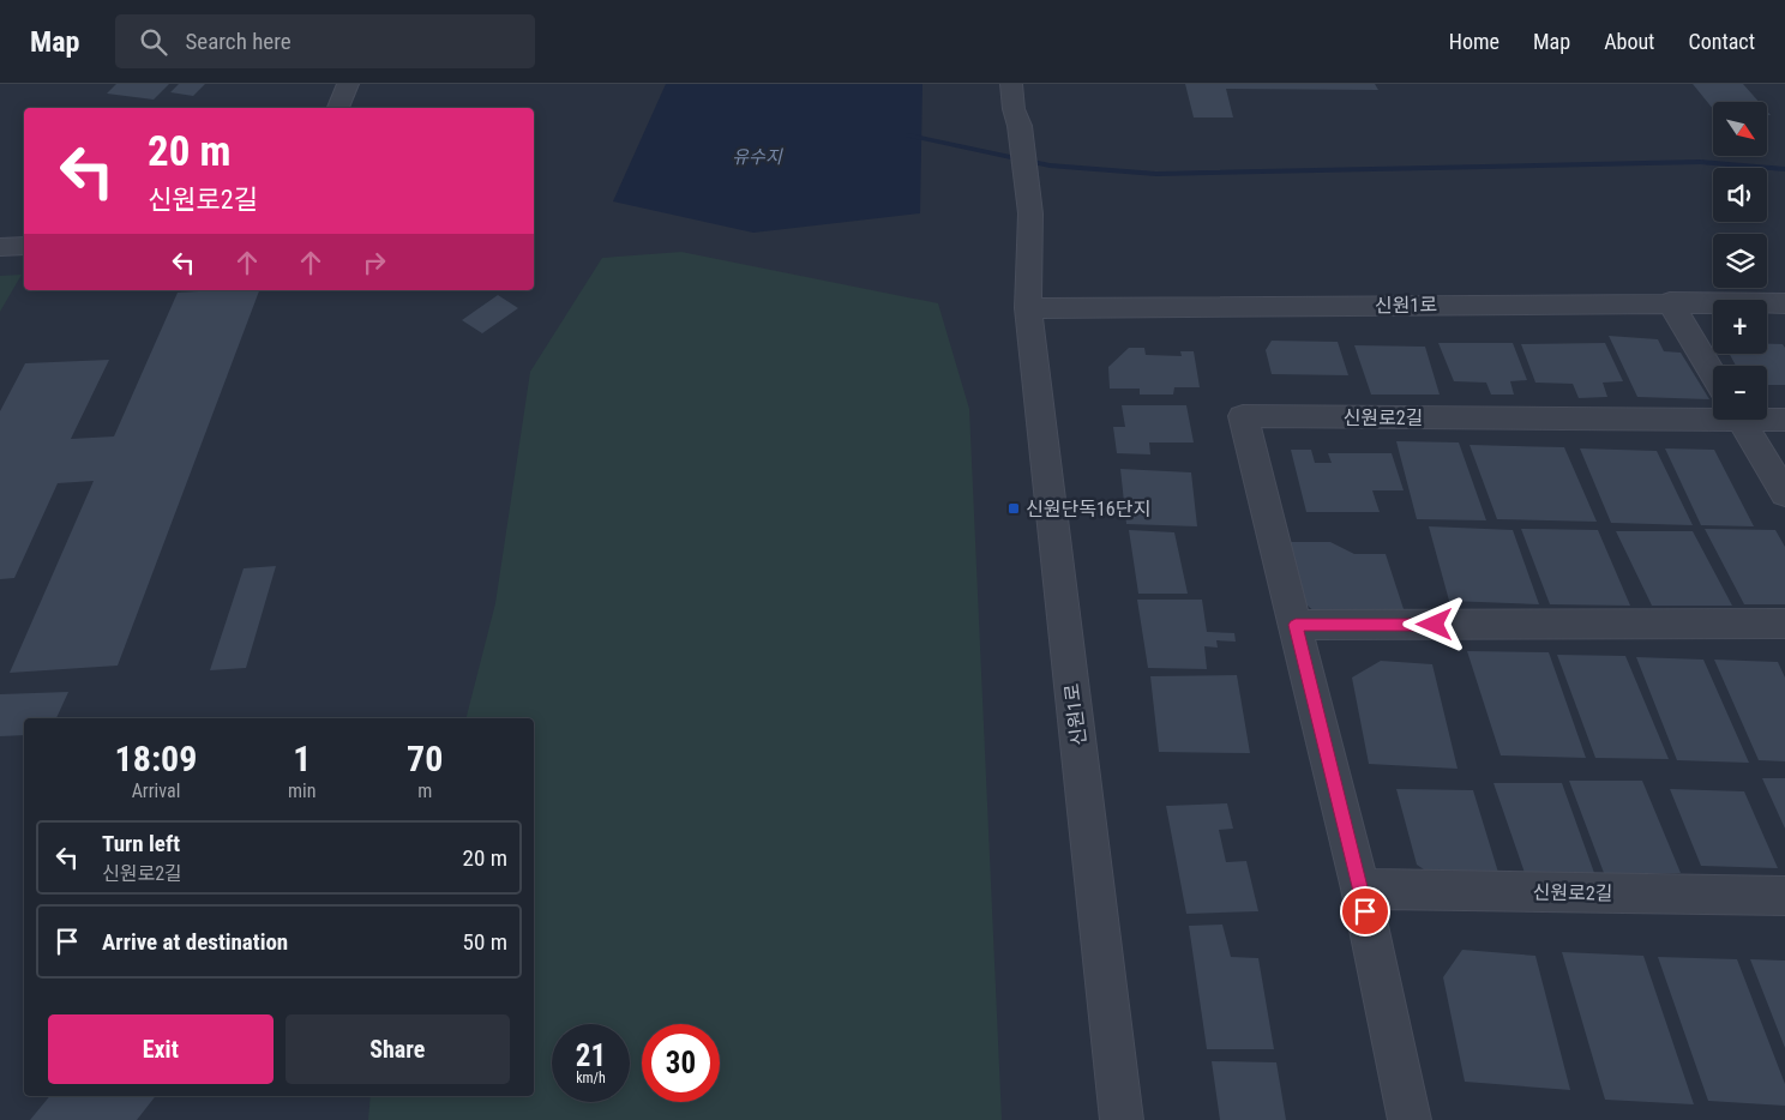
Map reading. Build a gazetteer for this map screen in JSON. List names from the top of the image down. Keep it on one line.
{"streets":{"street":["신원1로","신원로2길"]},"water":["유수지"],"places":{"transit":["신원단독16단지"]},"north":"bottom right","page":{"header":"Map","search":"Search here","nav":["Home","Map","About","Contact"],"map_buttons":["+","−"],"turn":["20 m","신원로2길"],"eta":["18:09","Arrival","1","min","70","m"],"list":[{"name":"Turn left","note":"신원로2길","value":"20 m"},{"name":"Arrive at destination","value":"50 m"}],"buttons":["Exit","Share"],"speed":"21 km/h","limit":"30"}}
